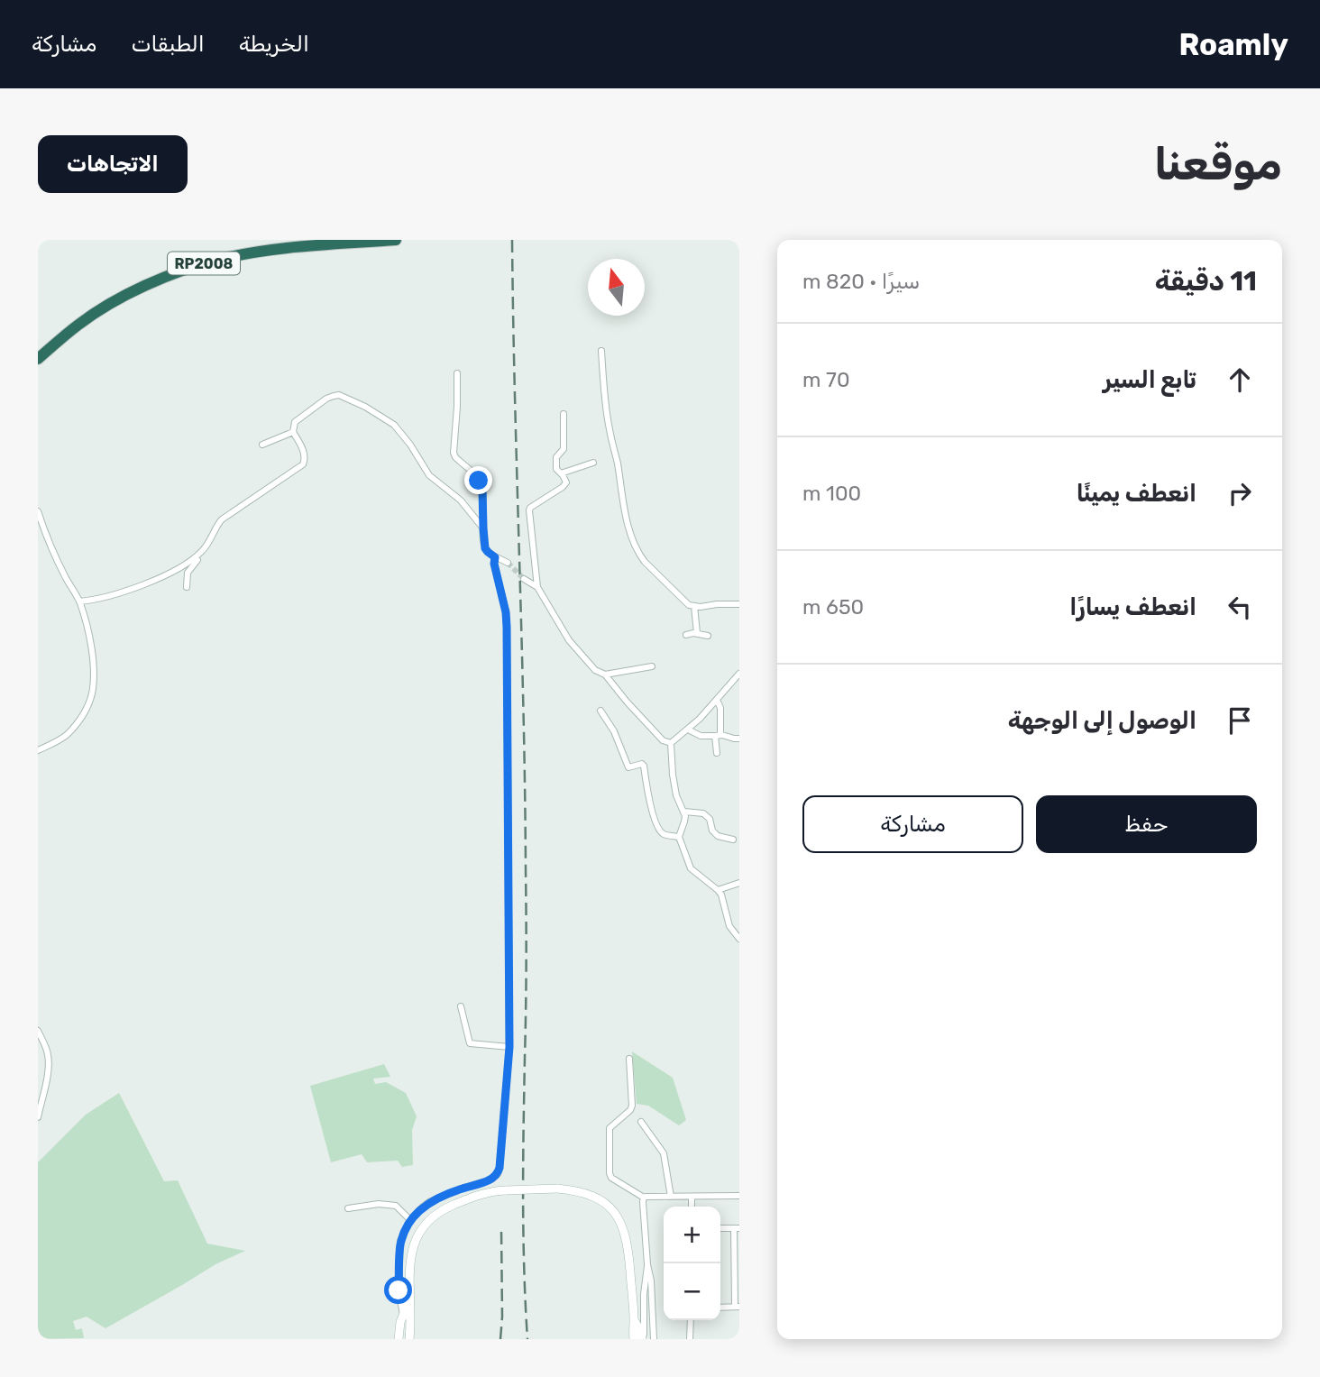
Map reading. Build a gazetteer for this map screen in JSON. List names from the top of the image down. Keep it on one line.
{"streets":{"highway":["RP2008"]},"north":"top","page":{"header":"Roamly","nav":["الخريطة","الطبقات","مشاركة"],"buttons":["الاتجاهات",["حفظ","مشاركة"]],"title":"موقعنا","heading":["11 دقيقة","سيرًا · 820 m"],"list":[["تابع السير","70 m"],["انعطف يمينًا","100 m"],["انعطف يسارًا","650 m"],"الوصول إلى الوجهة"],"map_buttons":["+","−"]}}
